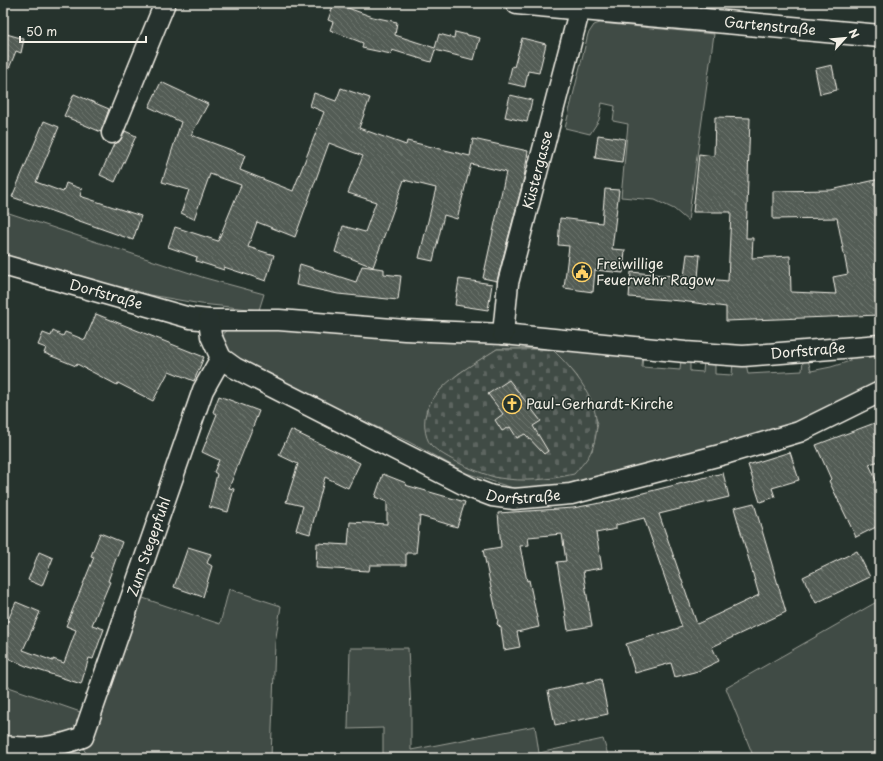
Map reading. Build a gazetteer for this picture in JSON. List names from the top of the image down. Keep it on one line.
{"streets":{"street":["Gartenstraße","Küstergasse","Dorfstraße","Zum Stegepfuhl"]},"crossings":[["Gartenstraße","Küstergasse"],["Küstergasse","Dorfstraße"],["Dorfstraße","Zum Stegepfuhl"]],"places":{"public building":["Freiwillige Feuerwehr Ragow"],"church":["Paul-Gerhardt-Kirche"]},"scale_bar":"50 m","north":"top right"}
